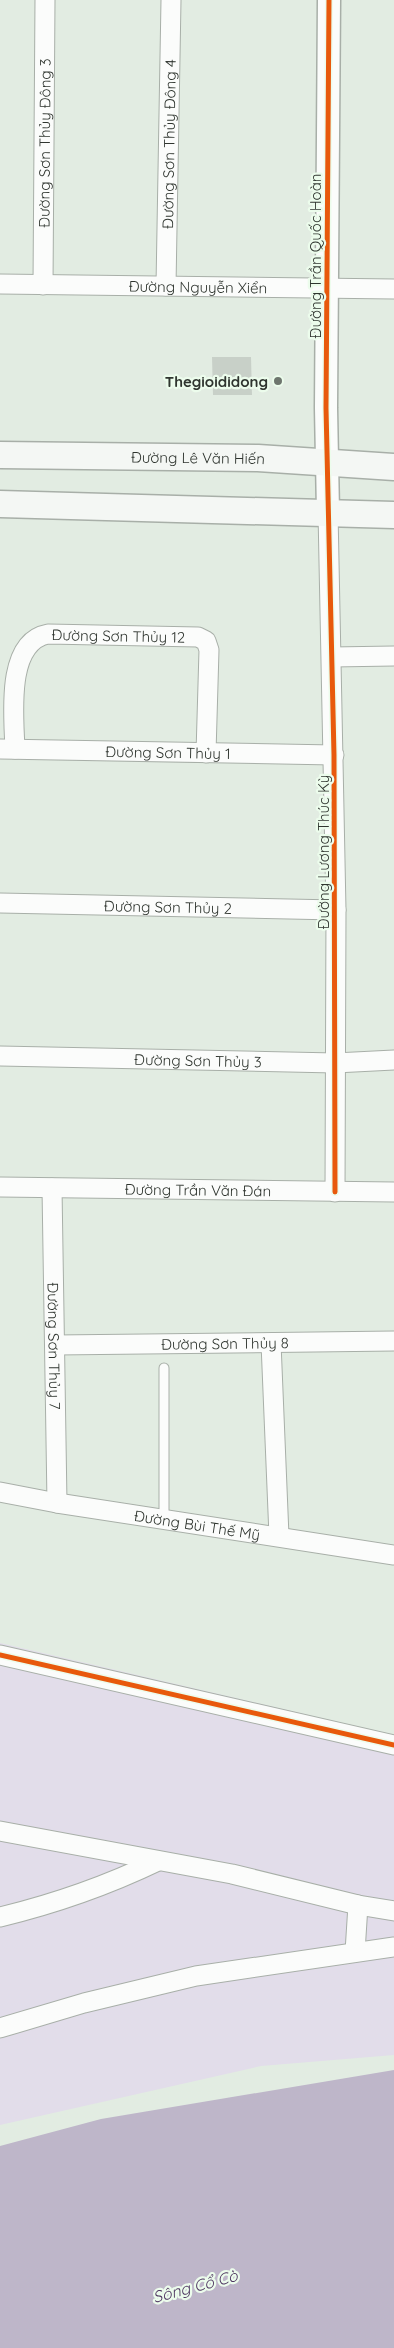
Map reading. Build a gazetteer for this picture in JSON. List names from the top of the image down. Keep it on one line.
{"streets":{"main road":["Đường Lê Văn Hiến"],"street":["Đường Sơn Thủy Đông 3","Đường Sơn Thủy Đông 4","Đường Trần Quốc Hoàn","Đường Nguyễn Xiển","Đường Sơn Thủy 12","Đường Sơn Thủy 1","Đường Lương Thúc Kỳ","Đường Sơn Thủy 2","Đường Sơn Thủy 3","Đường Trần Văn Đán","Đường Sơn Thủy 8","Đường Sơn Thủy 7","Đường Bùi Thế Mỹ"]},"crossings":[["Đường Sơn Thủy Đông 3","Đường Nguyễn Xiển"],["Đường Sơn Thủy Đông 4","Đường Nguyễn Xiển"],["Đường Trần Quốc Hoàn","Đường Nguyễn Xiển"],["Đường Trần Quốc Hoàn","Đường Lê Văn Hiến"],["Đường Trần Quốc Hoàn","Đường Lương Thúc Kỳ"],["Đường Sơn Thủy 12","Đường Sơn Thủy 1"],["Đường Sơn Thủy 1","Đường Lương Thúc Kỳ"],["Đường Lương Thúc Kỳ","Đường Sơn Thủy 2"],["Đường Lương Thúc Kỳ","Đường Sơn Thủy 3"],["Đường Lương Thúc Kỳ","Đường Trần Văn Đán"],["Đường Trần Văn Đán","Đường Sơn Thủy 7"],["Đường Sơn Thủy 8","Đường Sơn Thủy 7"],["Đường Sơn Thủy 8","Đường Bùi Thế Mỹ"],["Đường Sơn Thủy 7","Đường Bùi Thế Mỹ"]],"water":["Sông Cổ Cò"],"places":["Thegioididong"]}
